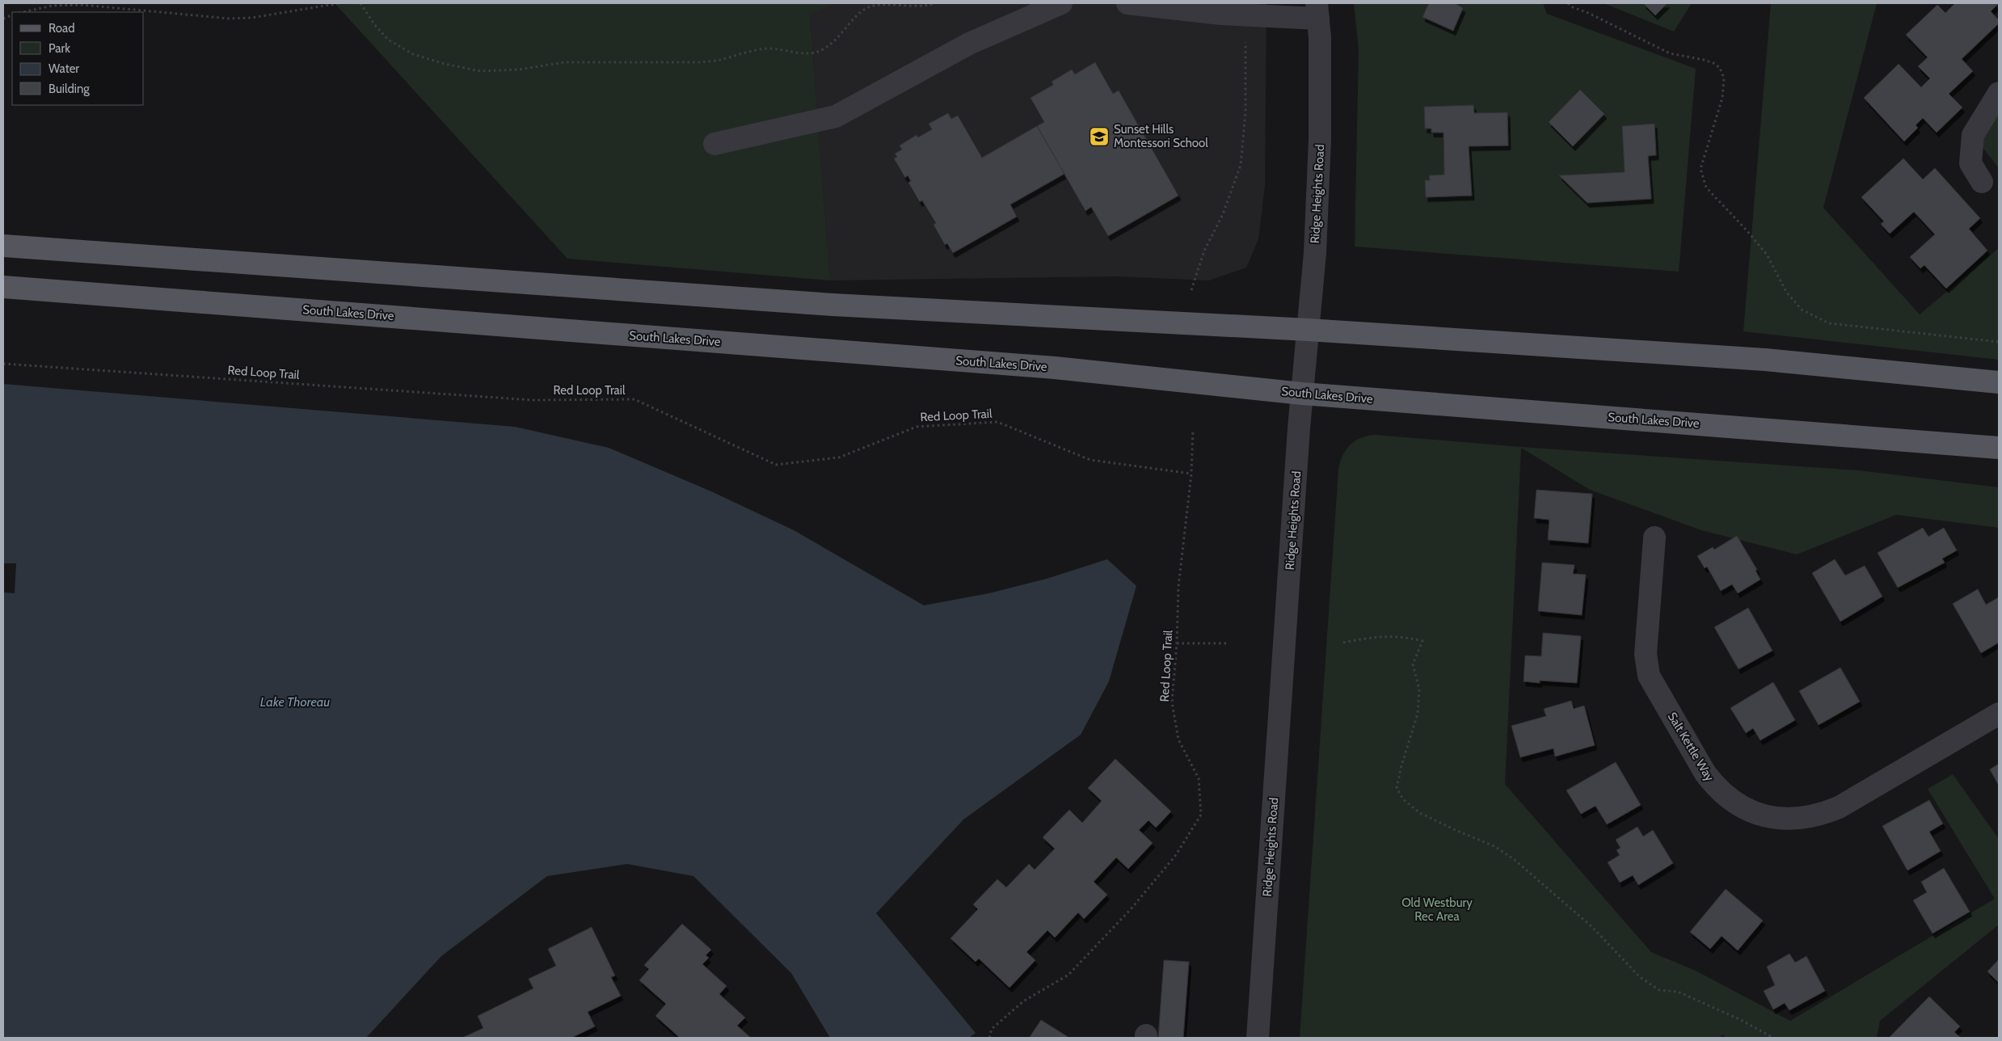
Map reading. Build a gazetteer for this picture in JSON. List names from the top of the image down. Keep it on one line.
{"streets":{"main road":["South Lakes Drive"],"street":["Ridge Heights Road","Salt Kettle Way"],"path":["Red Loop Trail"]},"crossings":[["Ridge Heights Road","South Lakes Drive"]],"water":["Lake Thoreau"],"parks":["Old Westbury Rec Area"],"places":{"school or university":["Sunset Hills Montessori School"]},"legend":["Road","Park","Water","Building"]}
